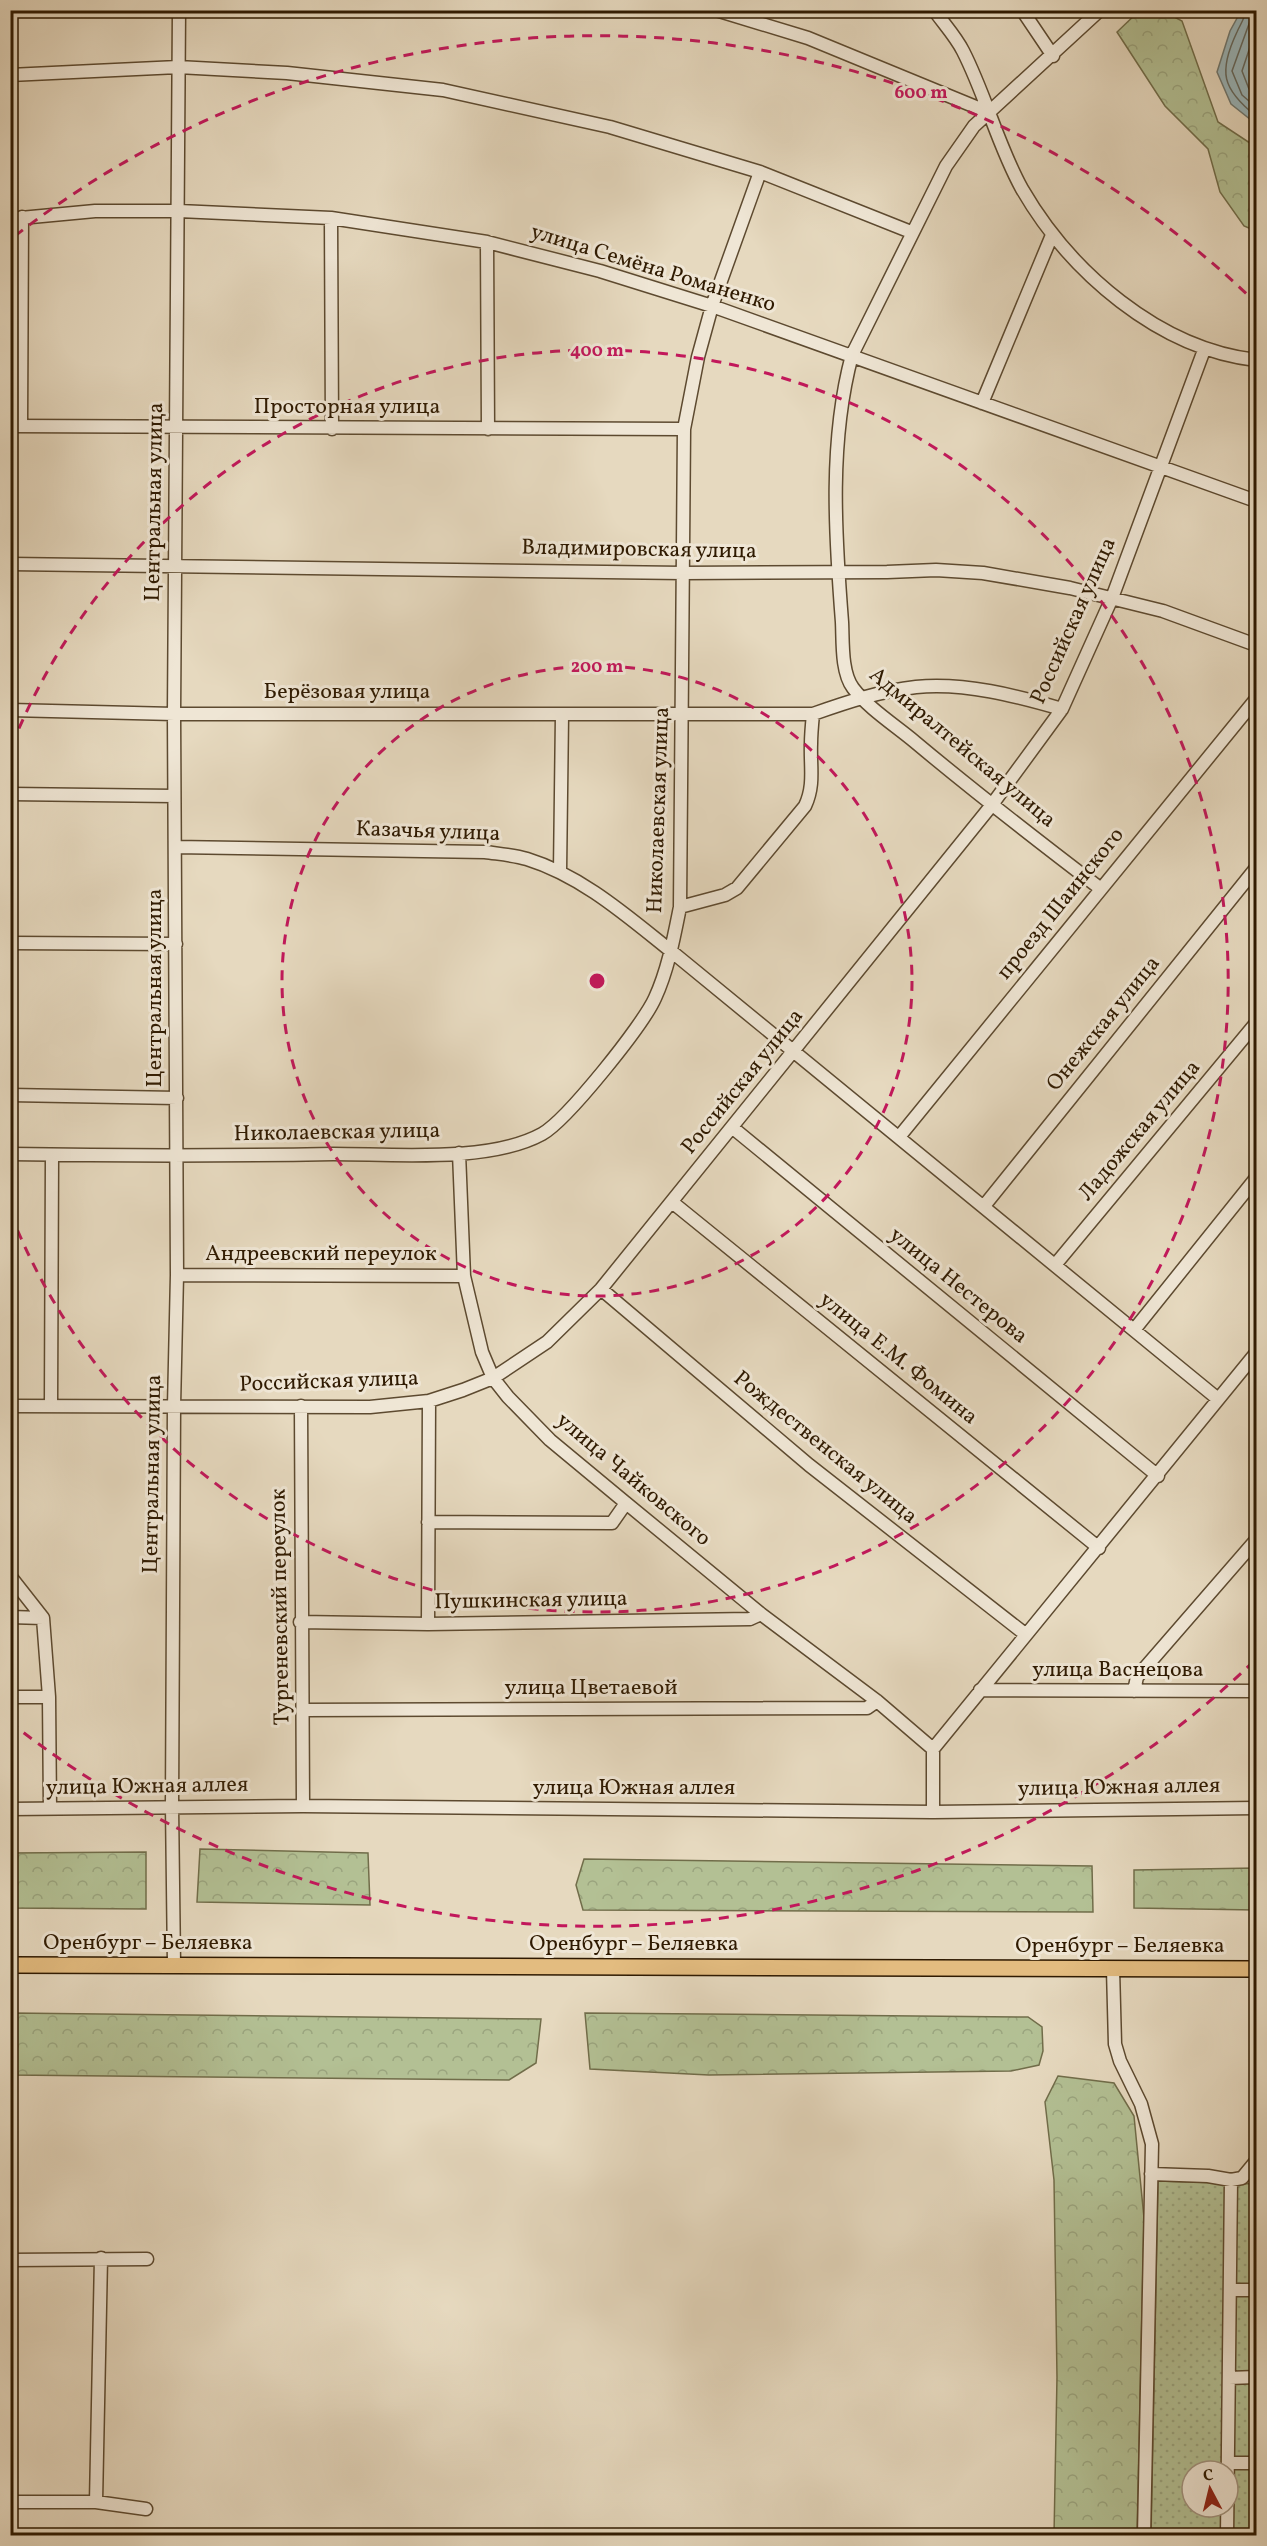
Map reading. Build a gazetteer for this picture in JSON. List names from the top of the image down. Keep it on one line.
{"streets":{"main road":["Оренбург – Беляевка"],"street":["улица Семёна Романенко","Просторная улица","Центральная улица","Владимировская улица","Российская улица","Берёзовая улица","Адмиралтейская улица","Николаевская улица","Казачья улица","проезд Шаинского","Онежская улица","Ладожская улица","Андреевский переулок","улица Нестерова","улица Е.М. Фомина","Рождественская улица","улица Чайковского","Пушкинская улица","Тургеневский переулок","улица Васнецова","улица Цветаевой","улица Южная аллея"]},"crossings":[["улица Семёна Романенко","Центральная улица"],["улица Семёна Романенко","Российская улица"],["улица Семёна Романенко","Адмиралтейская улица"],["улица Семёна Романенко","Николаевская улица"],["Просторная улица","Центральная улица"],["Просторная улица","Николаевская улица"],["Центральная улица","Владимировская улица"],["Центральная улица","Российская улица"],["Центральная улица","Берёзовая улица"],["Центральная улица","Николаевская улица"],["Центральная улица","Казачья улица"],["Центральная улица","Андреевский переулок"],["Центральная улица","улица Южная аллея"],["Центральная улица","Оренбург – Беляевка"],["Владимировская улица","Российская улица"],["Владимировская улица","Адмиралтейская улица"],["Владимировская улица","Николаевская улица"],["Российская улица","Берёзовая улица"],["Российская улица","Адмиралтейская улица"],["Российская улица","Казачья улица"],["Российская улица","улица Нестерова"],["Российская улица","улица Е.М. Фомина"],["Российская улица","Рождественская улица"],["Российская улица","улица Чайковского"],["Российская улица","Тургеневский переулок"],["Берёзовая улица","Адмиралтейская улица"],["Берёзовая улица","Николаевская улица"],["Адмиралтейская улица","проезд Шаинского"],["Николаевская улица","Казачья улица"],["Николаевская улица","улица Чайковского"],["Андреевский переулок","улица Чайковского"],["улица Чайковского","Пушкинская улица"],["улица Чайковского","улица Цветаевой"],["Пушкинская улица","Тургеневский переулок"],["Тургеневский переулок","улица Цветаевой"],["Тургеневский переулок","улица Южная аллея"]],"north":"top","rings":["600 m","400 m","200 m"]}
